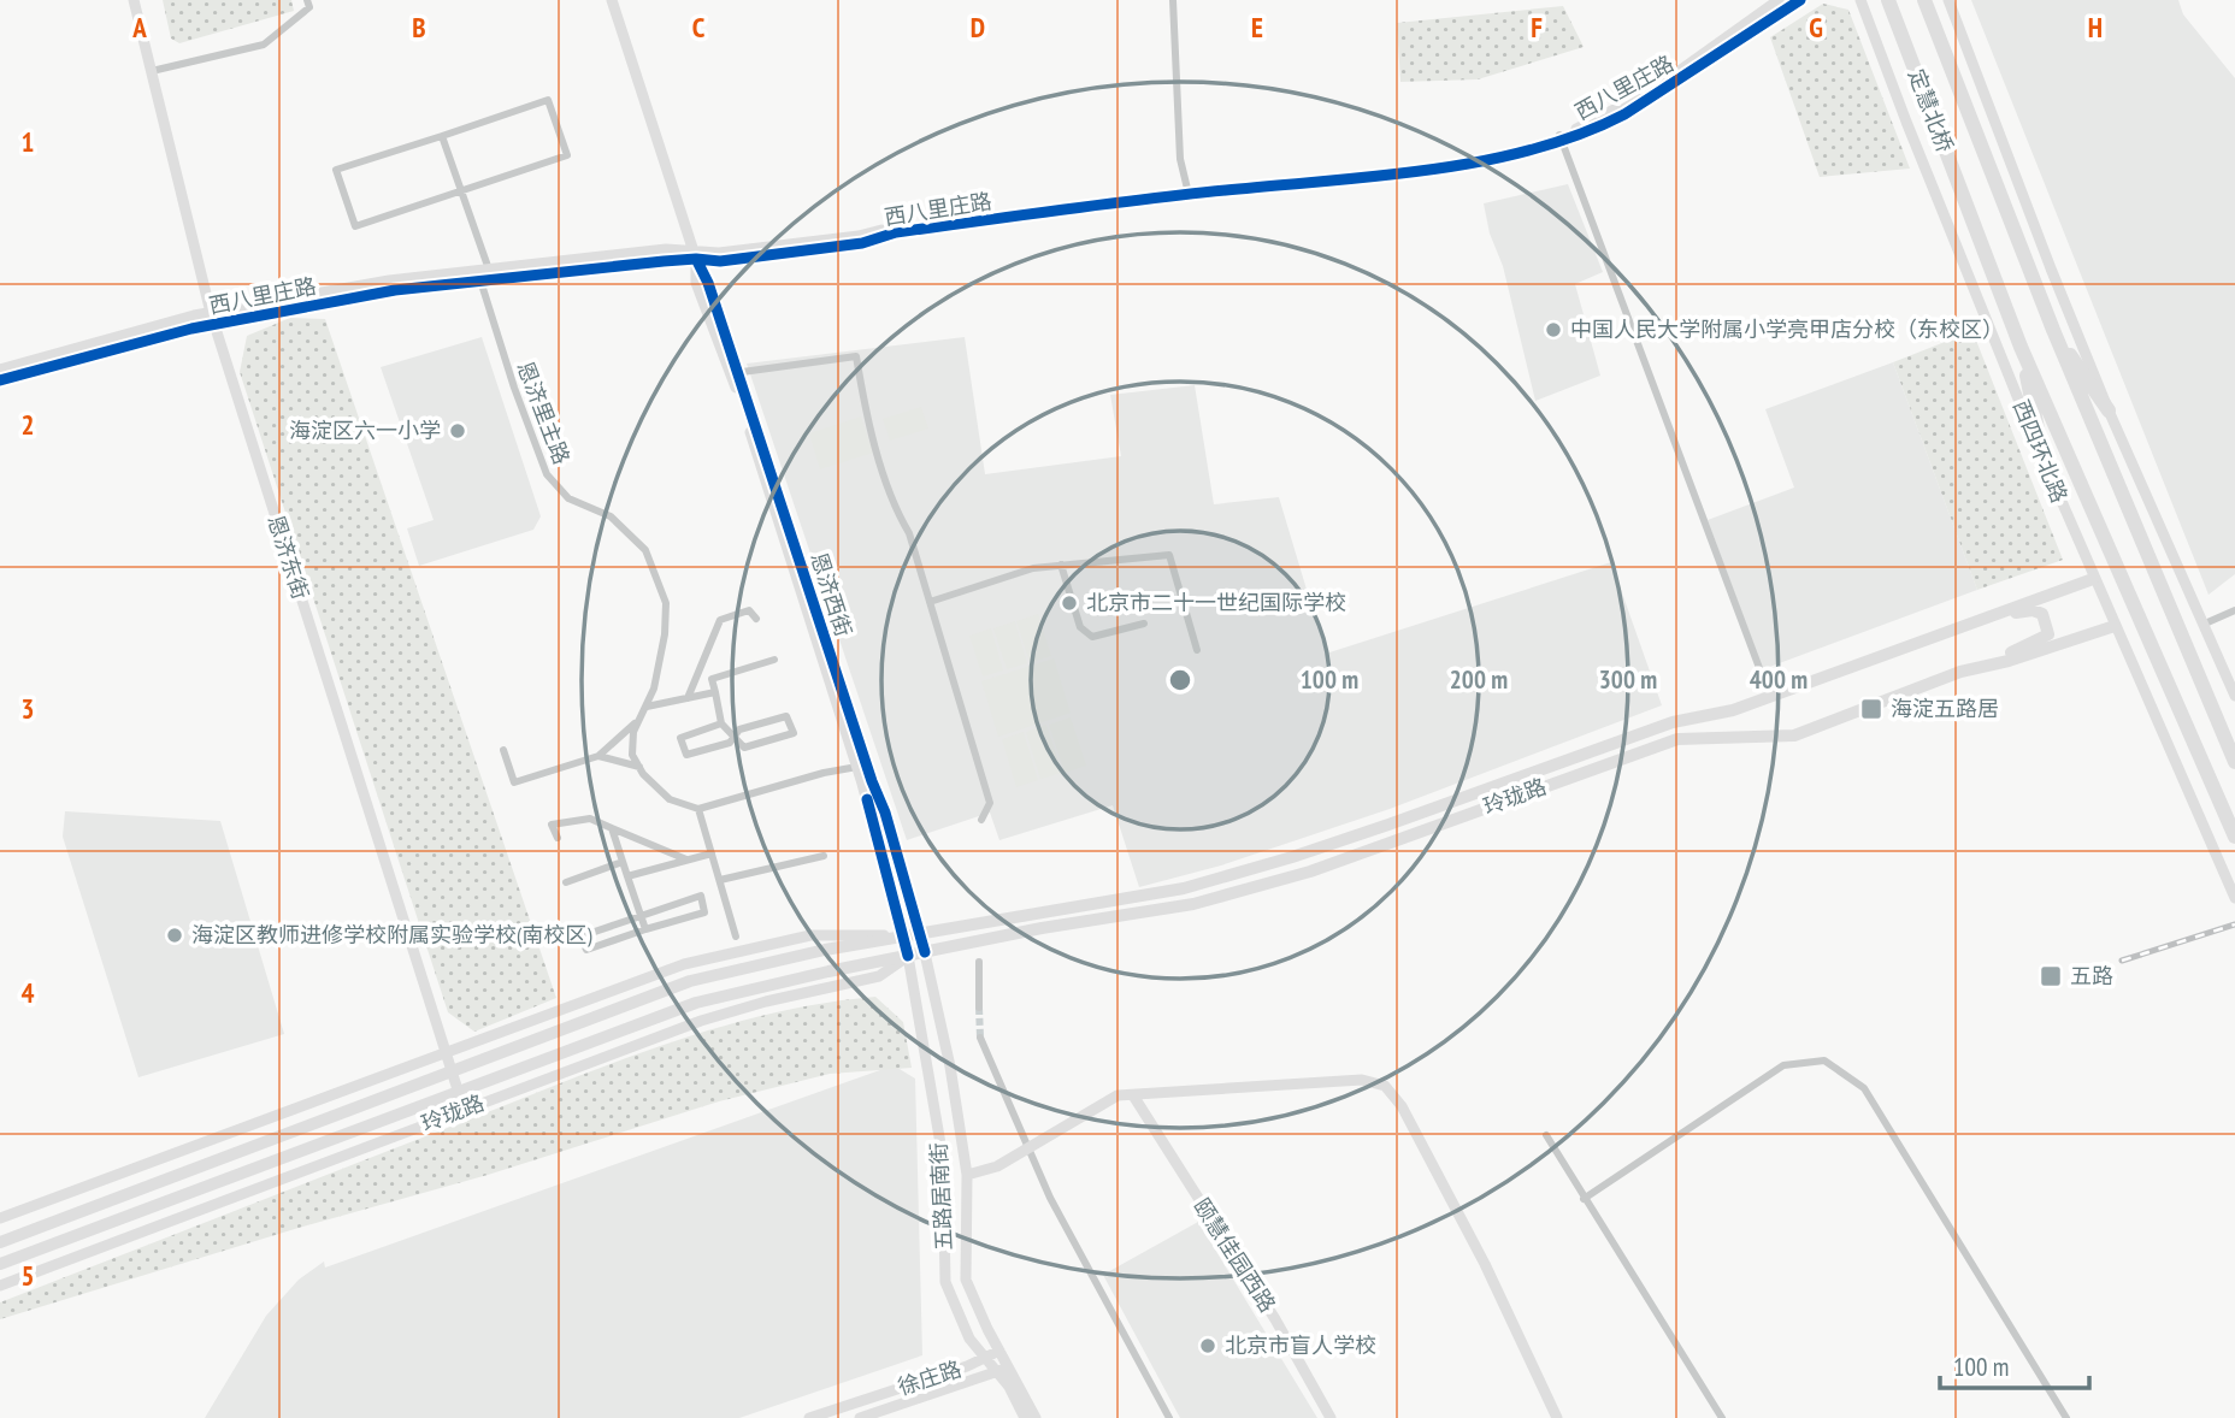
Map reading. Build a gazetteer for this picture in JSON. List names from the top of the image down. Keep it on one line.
{"streets":{"highway":["定慧北桥","西四环北路"],"main road":["玲珑路"],"street":["西八里庄路","恩济里主路","恩济东街","恩济西街","五路居南街","颐慧佳园西路","徐庄路"]},"crossings":[["西八里庄路","恩济里主路"],["西八里庄路","恩济东街"],["西八里庄路","恩济西街"],["定慧北桥","西四环北路"],["西四环北路","玲珑路"],["恩济东街","玲珑路"],["恩济西街","玲珑路"],["恩济西街","五路居南街"],["玲珑路","五路居南街"],["五路居南街","徐庄路"]],"places":{"other":["中国人民大学附属小学亮甲店分校（东校区）","海淀区六一小学","北京市二十一世纪国际学校","海淀区教师进修学校附属实验学校(南校区)","北京市盲人学校"],"transit":["海淀五路居","五路"]},"scale_bar":"100 m","grid":{"columns":["A","B","C","D","E","F","G","H"],"rows":["1","2","3","4","5"]},"rings":["100 m","200 m","300 m","400 m"]}
